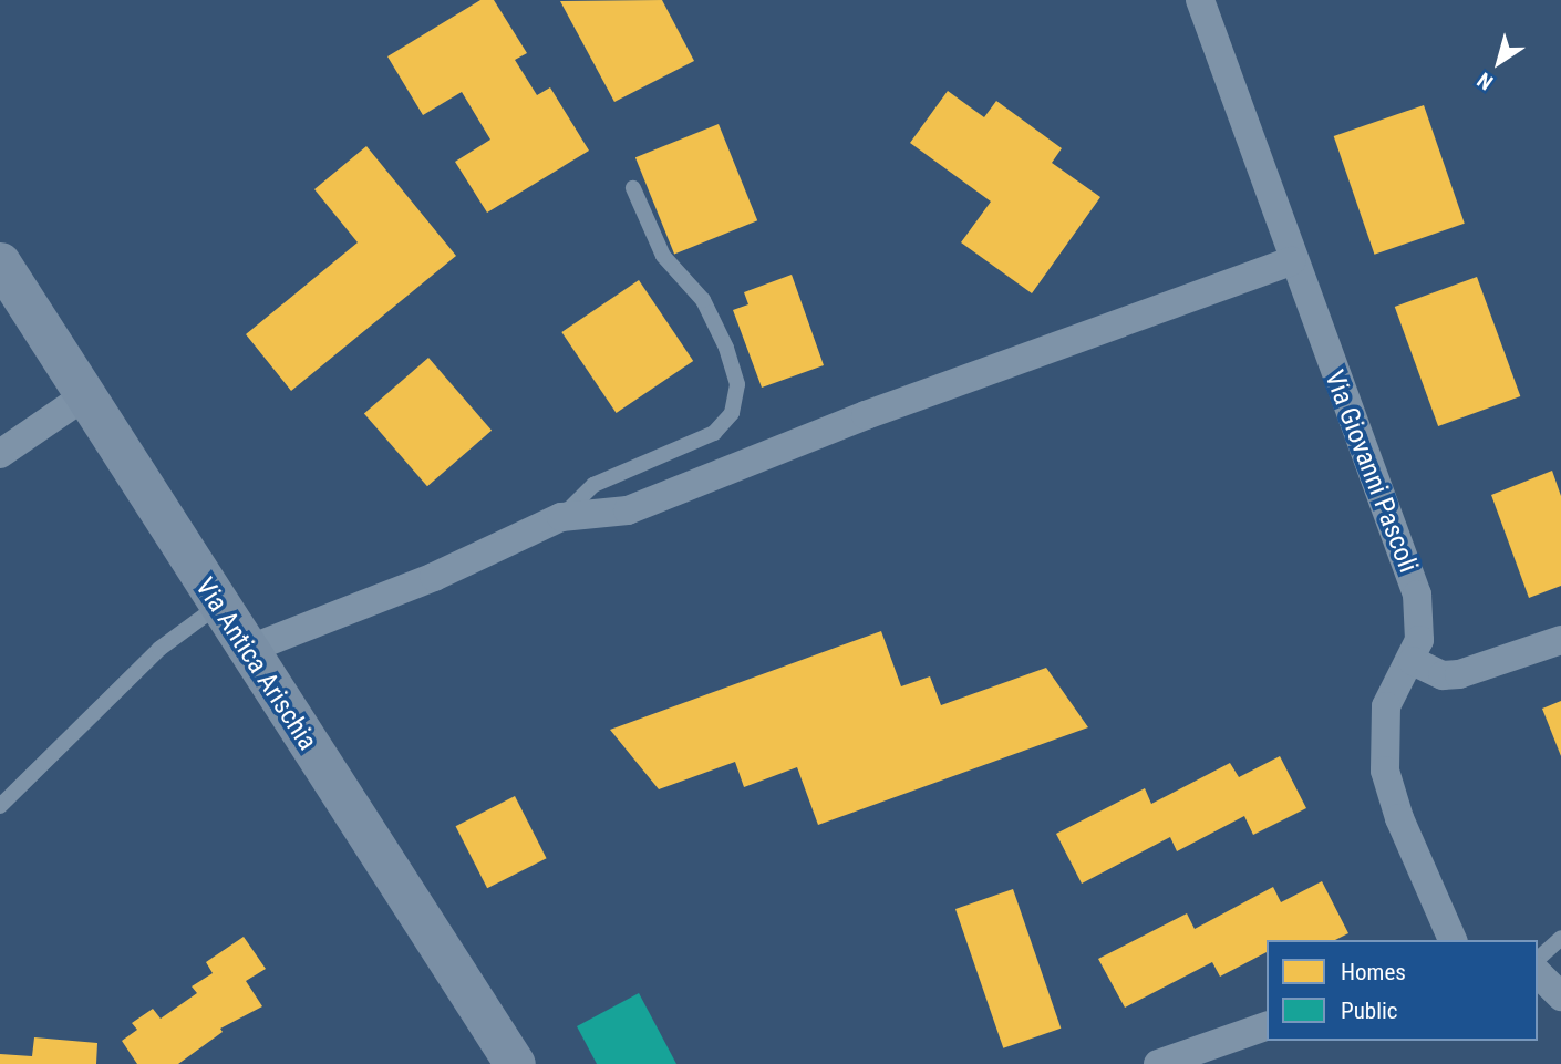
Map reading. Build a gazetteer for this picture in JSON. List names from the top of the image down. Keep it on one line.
{"streets":{"main road":["Via Antica Arischia"],"street":["Via Giovanni Pascoli"]},"legend":["Homes","Public"],"north":"bottom left"}
